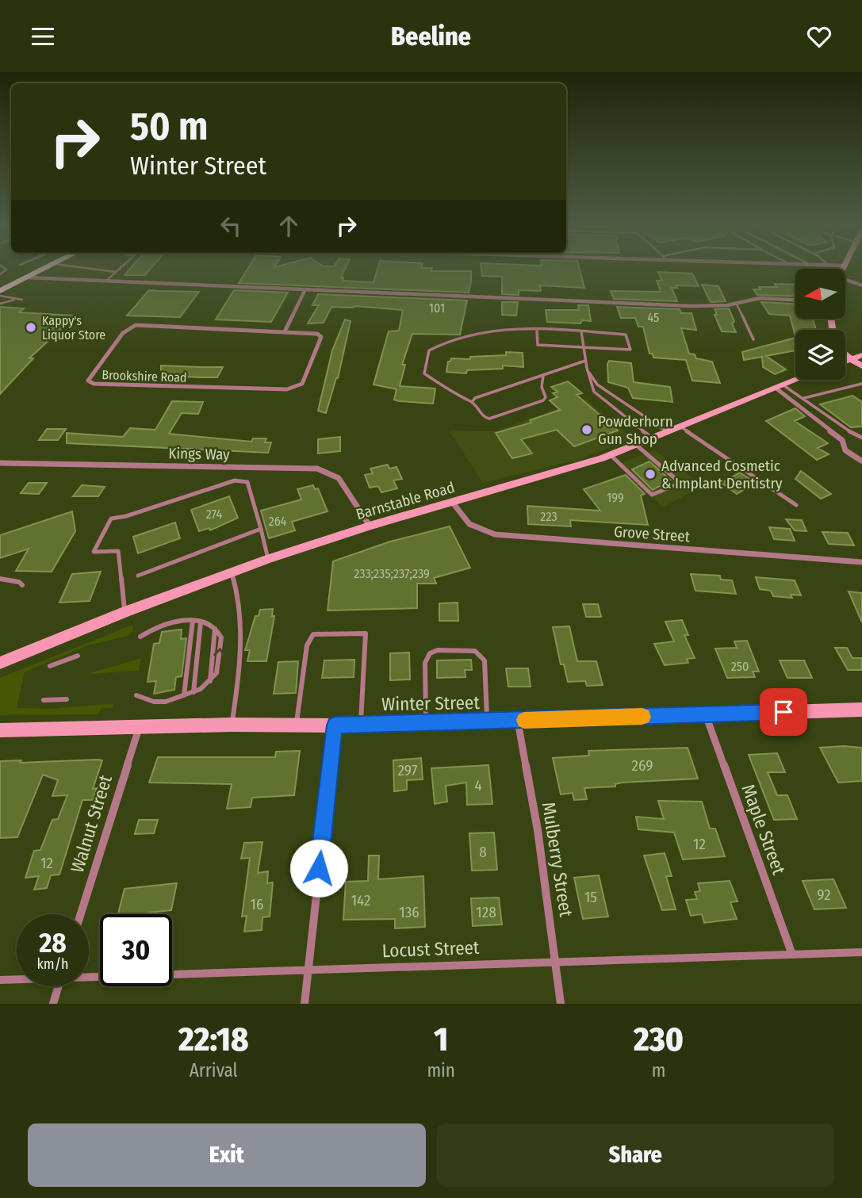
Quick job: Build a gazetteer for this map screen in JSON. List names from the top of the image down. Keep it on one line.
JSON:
{"streets":{"main road":["Barnstable Road","Winter Street"],"street":["Brookshire Road","Kings Way","Grove Street","Walnut Street","Maple Street","Mulberry Street","Locust Street"]},"crossings":[["Kings Way","Barnstable Road"],["Barnstable Road","Grove Street"],["Winter Street","Walnut Street"],["Winter Street","Maple Street"],["Winter Street","Mulberry Street"],["Maple Street","Locust Street"],["Mulberry Street","Locust Street"]],"places":["Kappy's Liquor Store","Powderhorn Gun Shop","Advanced Cosmetic & Implant Dentistry"],"house_numbers":["101","45","199","274","223","264","233;235;237;239","250","269","297","4","12","8","12","92","15","142","16","136","128"],"north":"left","page":{"header":"Beeline","turn":["50 m","Winter Street"],"speed":"28 km/h","limit":"30","eta":["22:18","Arrival","1","min","230","m"],"buttons":["Exit","Share"]}}
